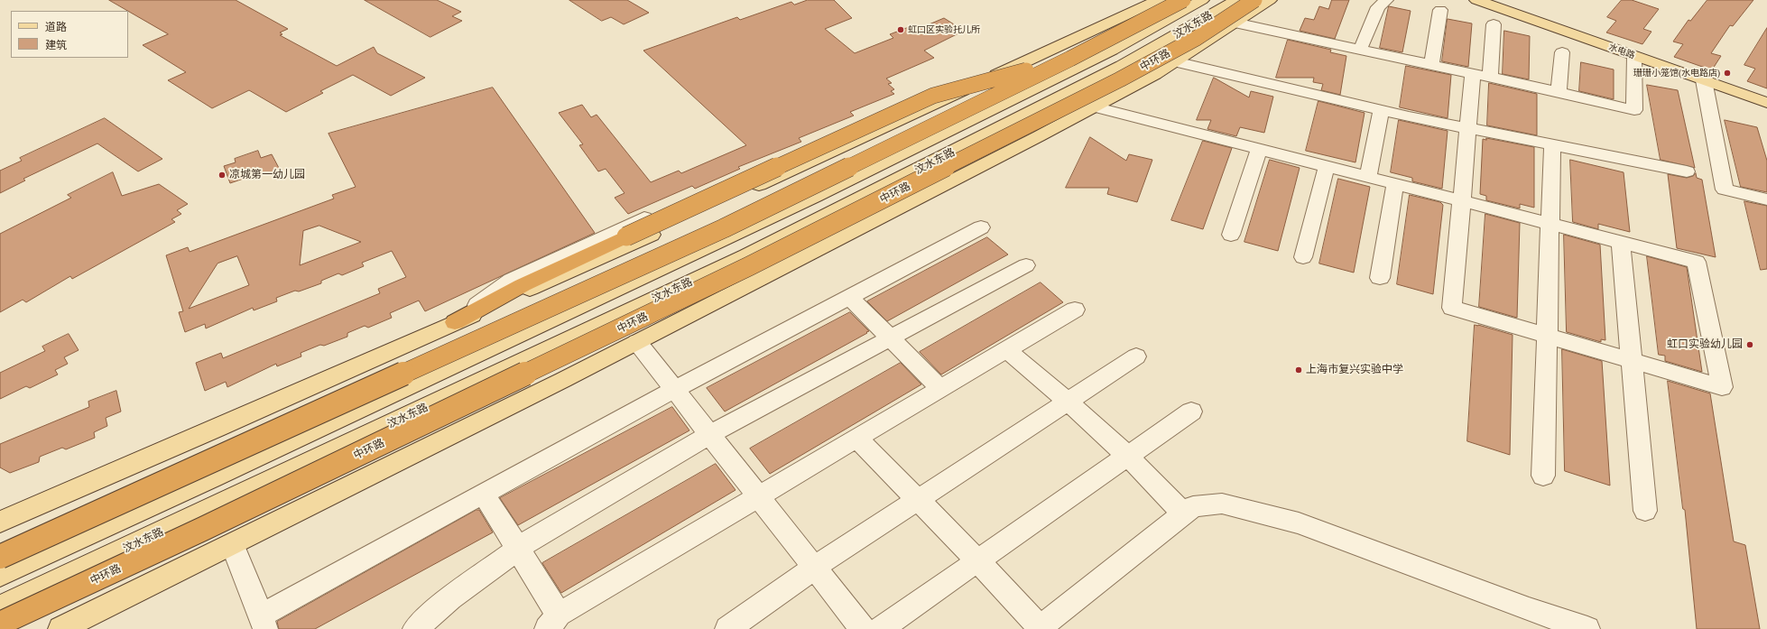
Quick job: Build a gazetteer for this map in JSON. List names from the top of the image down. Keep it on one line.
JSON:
{"streets":{"highway":["中环路"],"main road":["汶水东路","水电路"]},"places":["虹口区实验托儿所","珊珊小笼馆(水电路店)","凉城第一幼儿园","虹口实验幼儿园","上海市复兴实验中学"],"legend":["道路","建筑"]}
